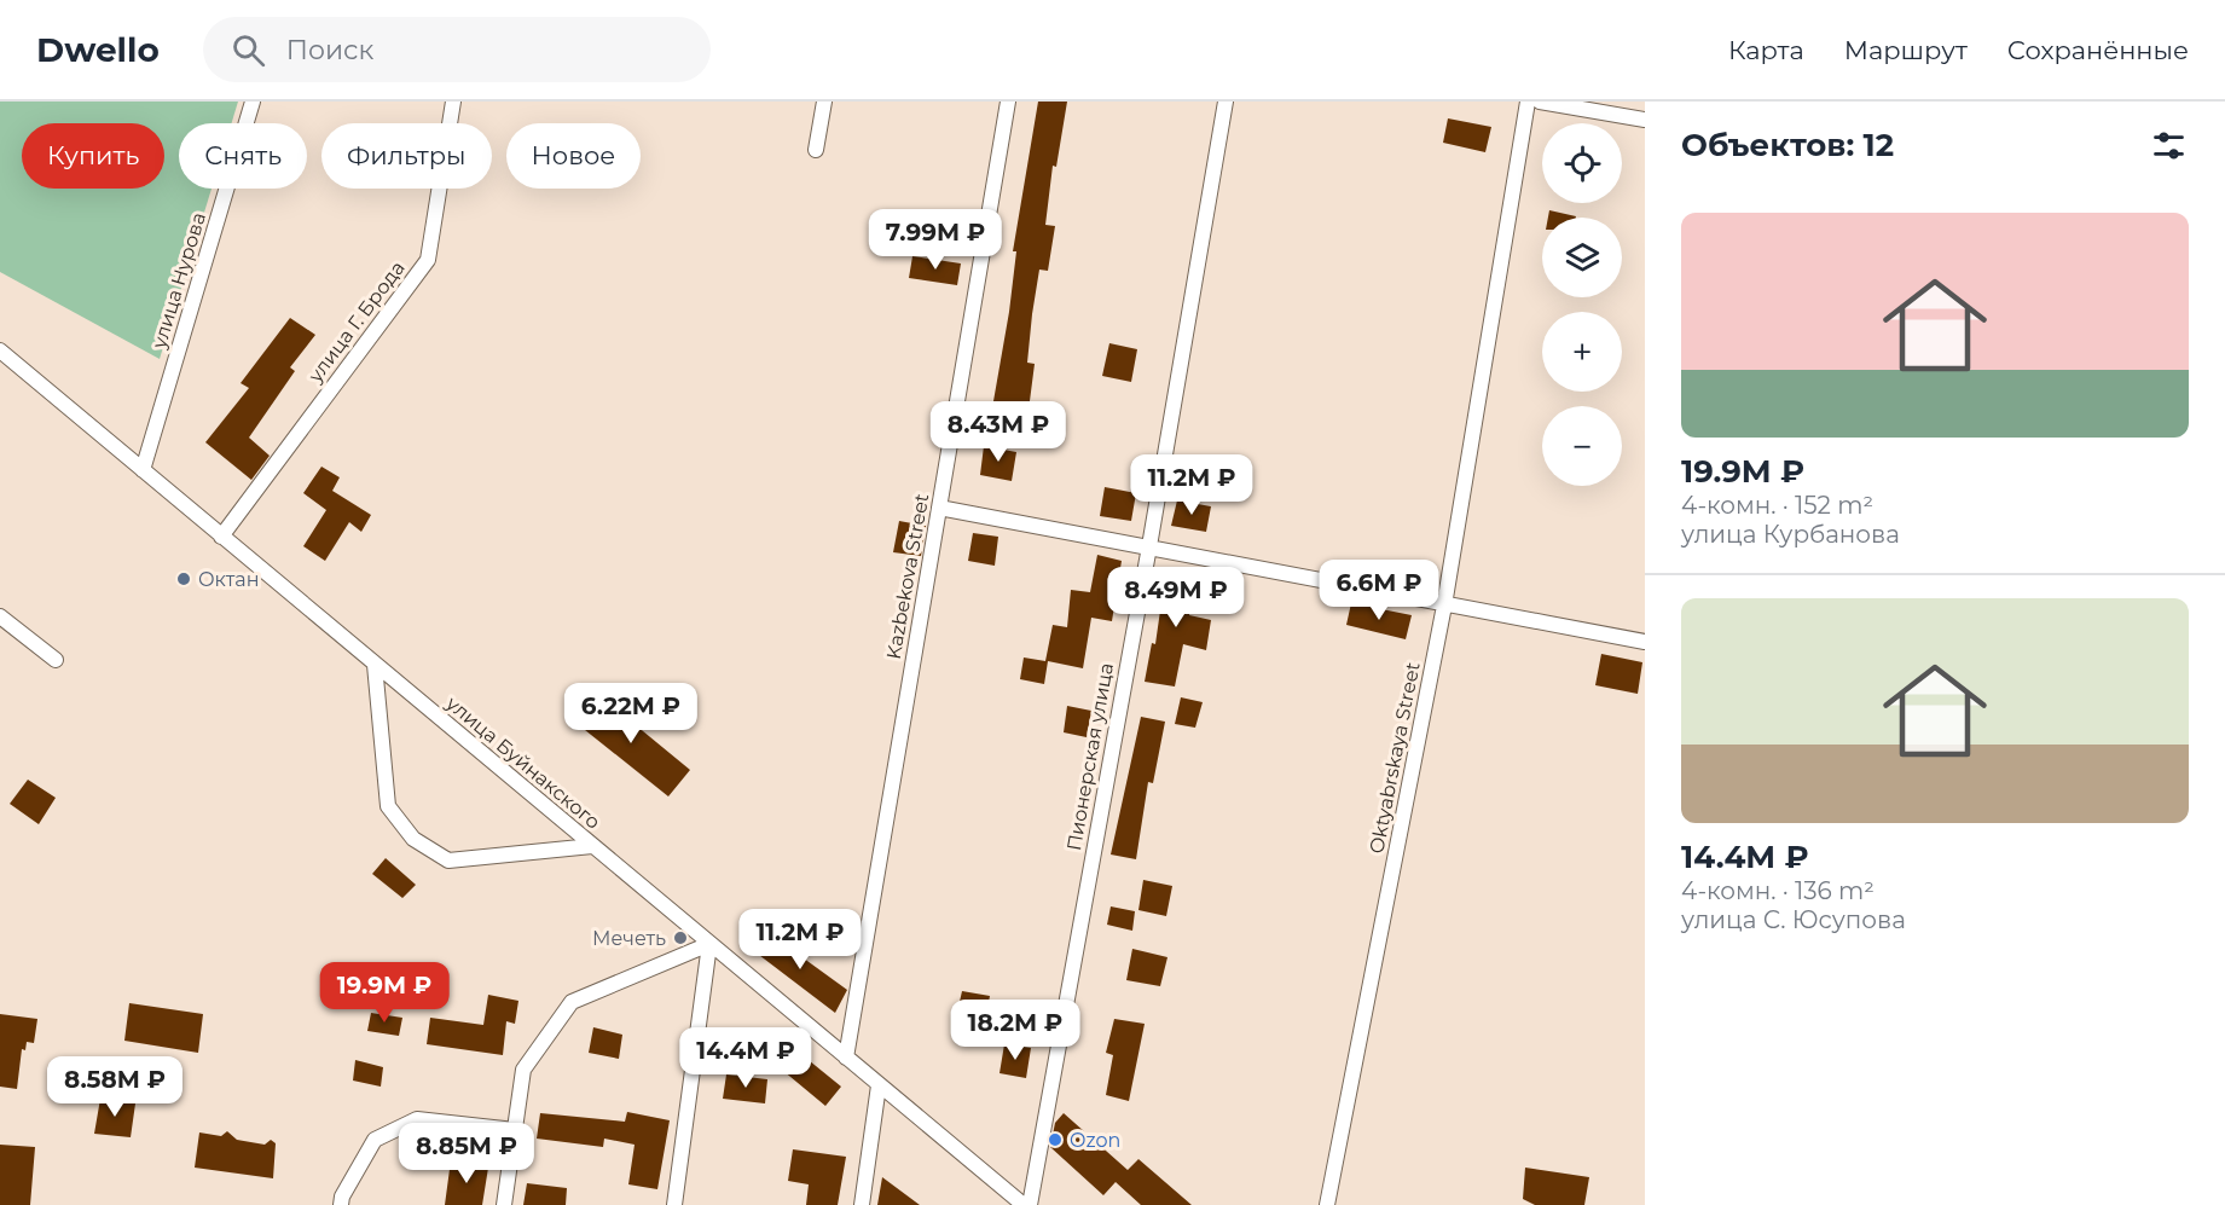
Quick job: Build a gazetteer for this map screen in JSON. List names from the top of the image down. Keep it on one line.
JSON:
{"streets":{"street":["улица Нурова","улица Г. Брода","Kazbekova Street","Пионерская улица","Oktyabrskaya Street","улица Буйнакского"]},"crossings":[["улица Нурова","улица Буйнакского"],["улица Г. Брода","улица Буйнакского"],["Kazbekova Street","улица Буйнакского"]],"places":["Октан","Мечеть","Ozon"],"page":{"header":"Dwello","search":"Поиск","nav":["Карта","Маршрут","Сохранённые"],"heading":"Объектов: 12","map_buttons":["+","−"],"chip":["Купить","Снять","Фильтры","Новое"],"list":[{"name":"19.9M ₽","note":"4-комн. · 152 m² · улица Курбанова"},{"name":"14.4M ₽","note":"4-комн. · 136 m² · улица С. Юсупова"}],"price":["7.99M ₽","8.43M ₽","11.2M ₽","6.6M ₽","8.49M ₽","6.22M ₽","11.2M ₽","19.9M ₽","18.2M ₽","14.4M ₽","8.58M ₽","8.85M ₽"]}}
